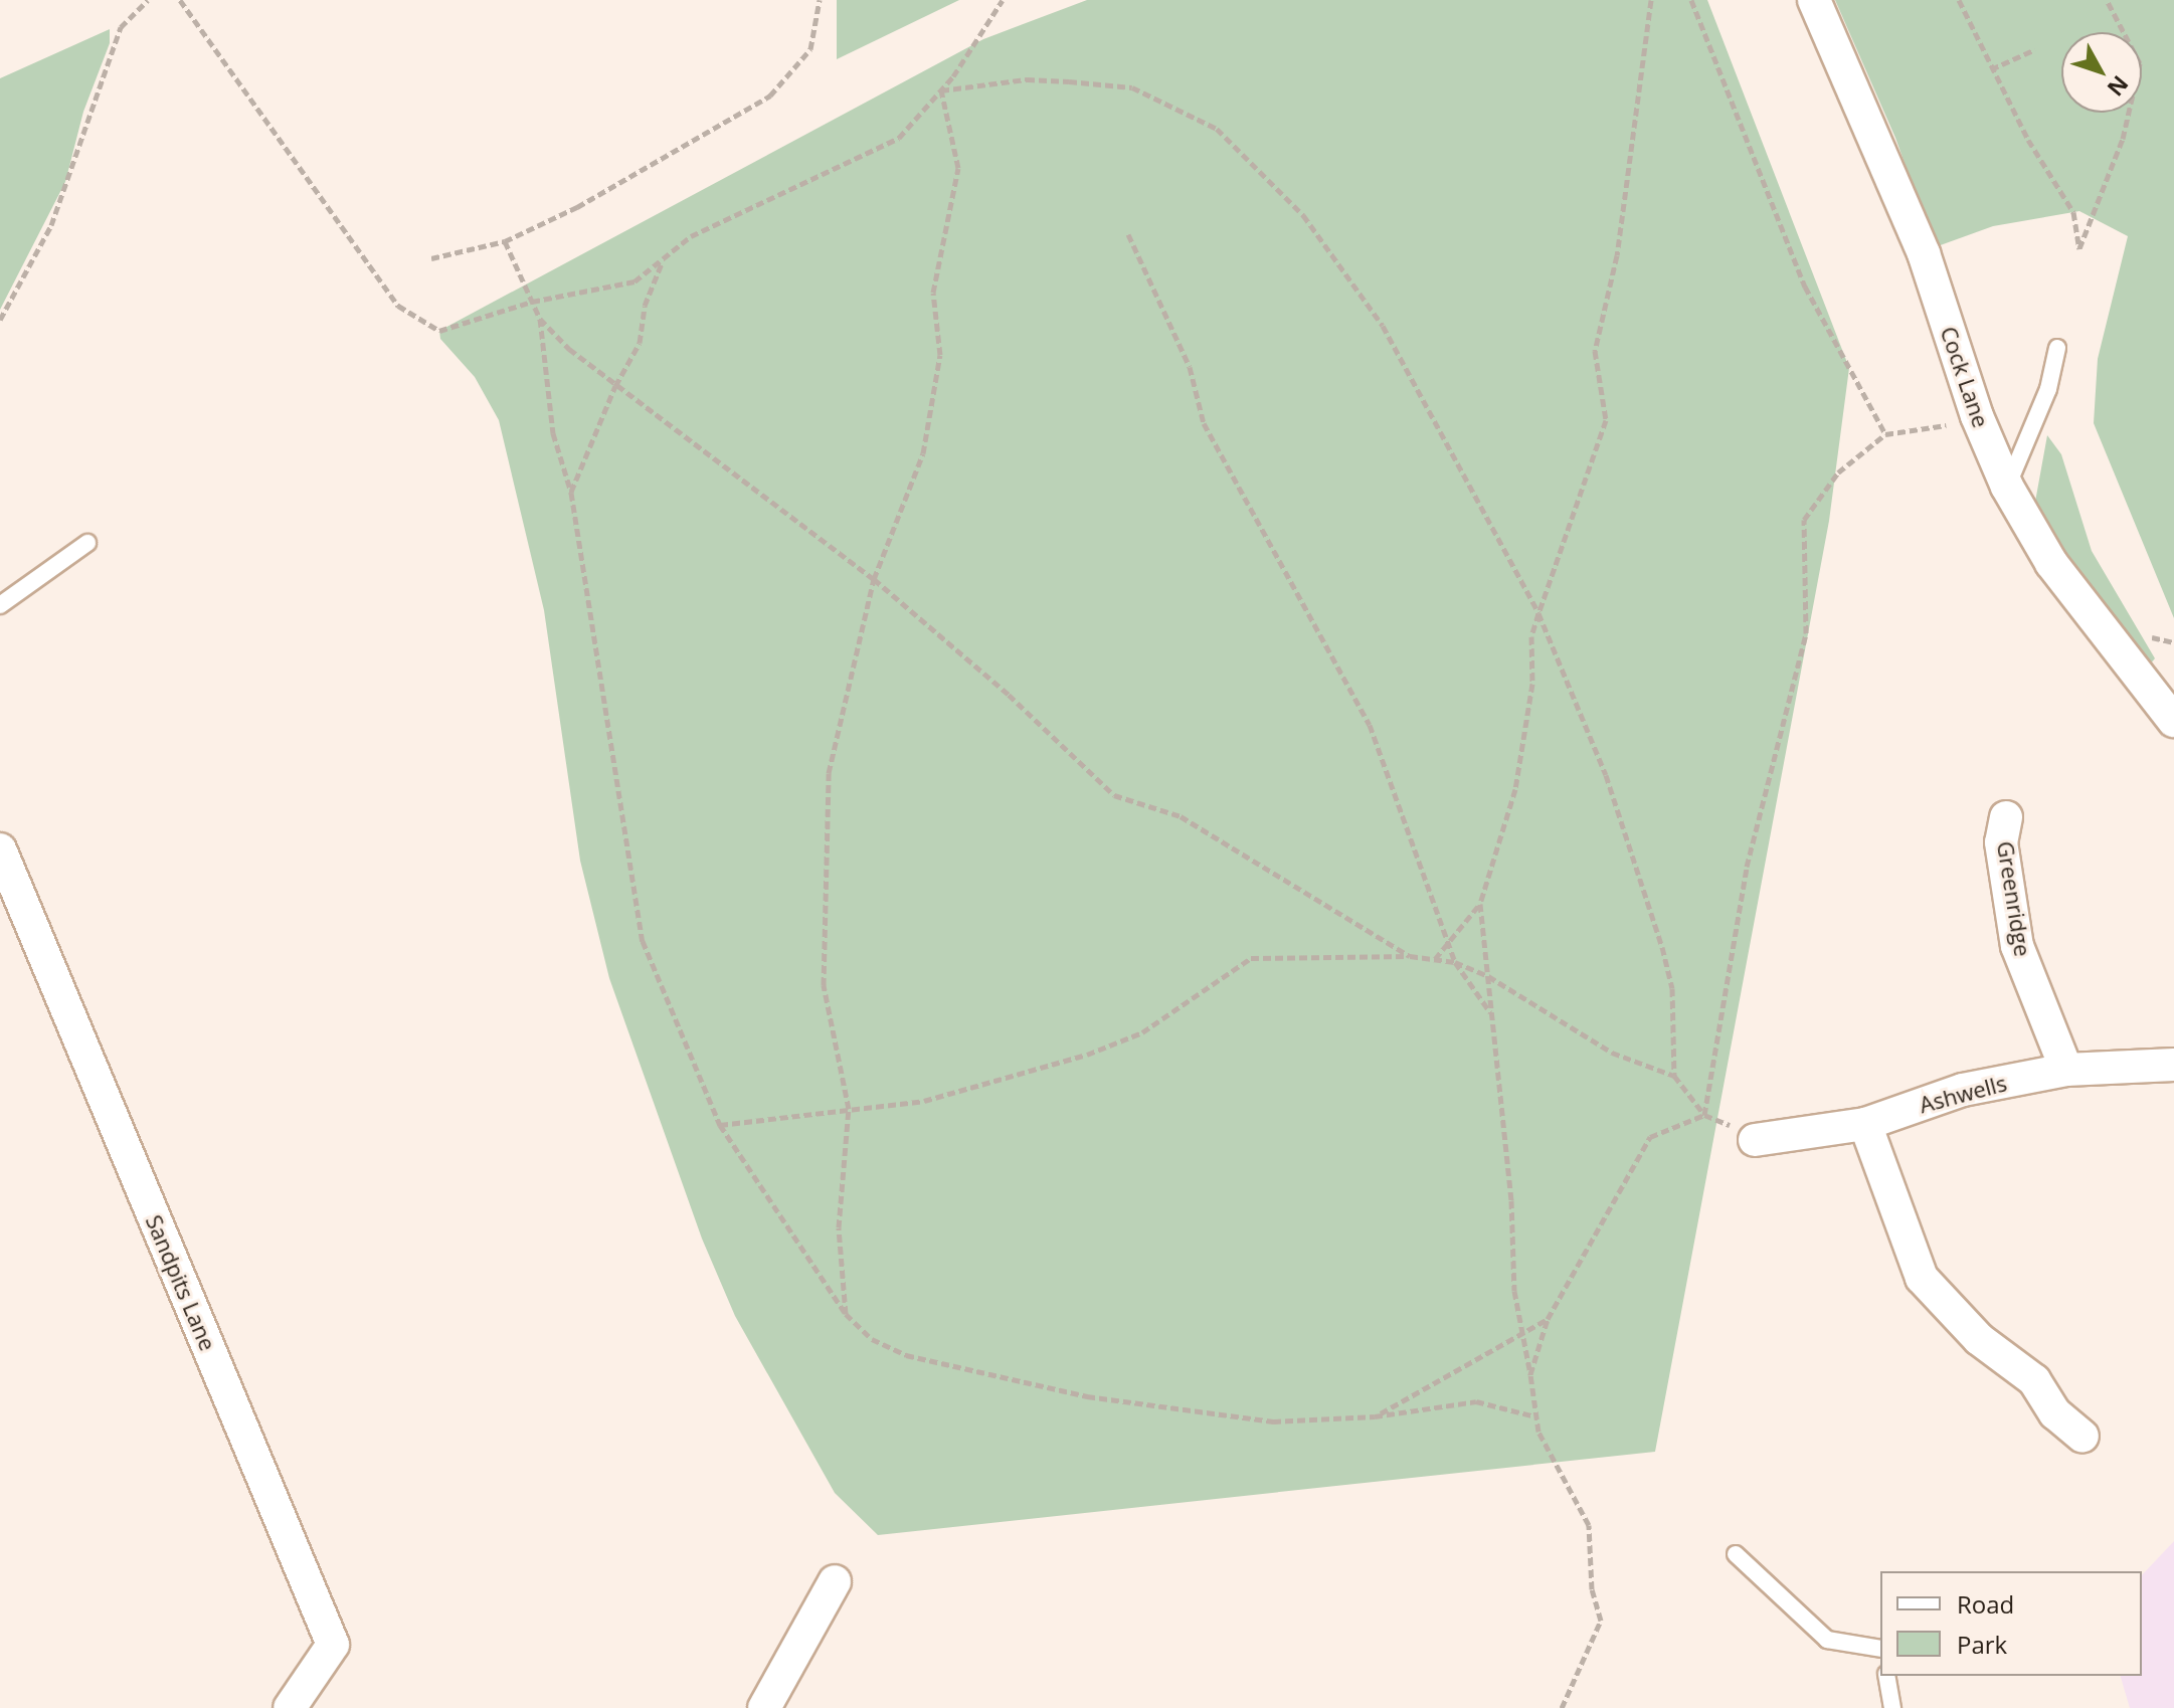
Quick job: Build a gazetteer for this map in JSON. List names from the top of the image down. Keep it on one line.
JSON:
{"streets":{"street":["Cock Lane","Greenridge","Ashwells","Sandpits Lane"]},"crossings":[["Greenridge","Ashwells"]],"legend":["Road","Park"],"north":"bottom right"}
